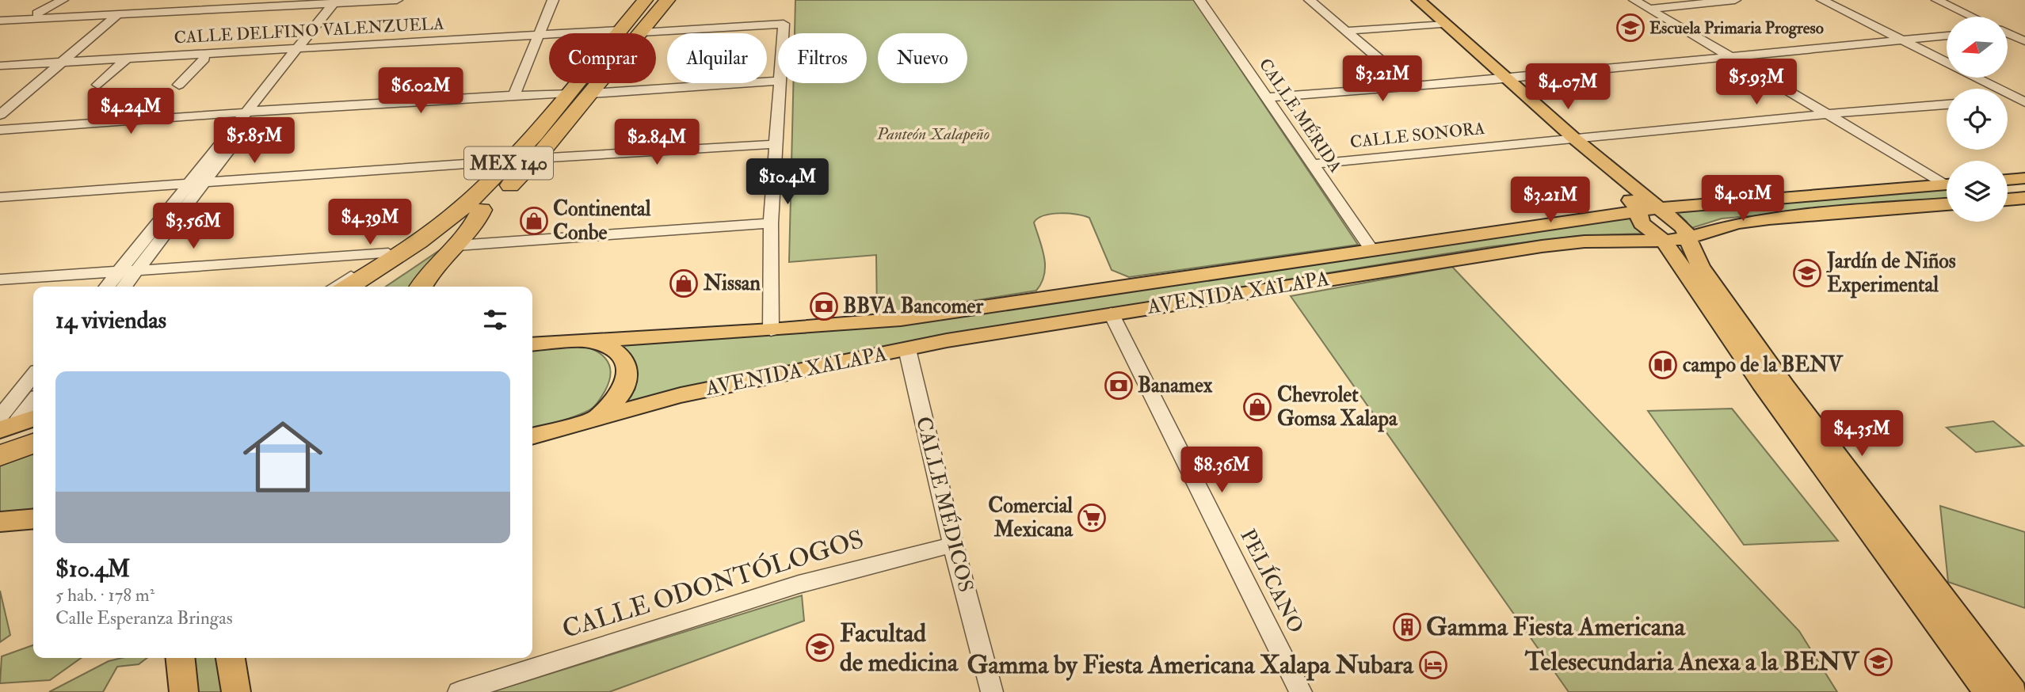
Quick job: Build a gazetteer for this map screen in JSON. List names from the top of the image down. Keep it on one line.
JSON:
{"streets":{"highway":["MEX 140"],"main road":["AVENIDA XALAPA"],"street":["CALLE DELFINO VALENZUELA","CALLE MÉRIDA","CALLE SONORA","CALLE MÉDICOS","PELÍCANO","CALLE ODONTÓLOGOS"]},"crossings":[["CALLE DELFINO VALENZUELA","MEX 140"],["CALLE MÉRIDA","CALLE SONORA"],["CALLE MÉRIDA","AVENIDA XALAPA"],["AVENIDA XALAPA","CALLE MÉDICOS"],["AVENIDA XALAPA","PELÍCANO"],["CALLE MÉDICOS","CALLE ODONTÓLOGOS"]],"parks":["Panteón Xalapeño"],"places":{"school or university":["Escuela Primaria Progreso","Jardín de Niños Experimental","Facultad de medicina","Telesecundaria Anexa a la BENV"],"shop":["Continental Conbe","Nissan","Chevrolet Gomsa Xalapa"],"bank":["BBVA Bancomer","Banamex"],"library":["campo de la BENV"],"supermarket":["Comercial Mexicana"],"building":["Gamma Fiesta Americana"],"hotel":["Gamma by Fiesta Americana Xalapa Nubara"]},"north":"left","page":{"chip":["Comprar","Alquilar","Filtros","Nuevo"],"price":["$3.21M","$5.93M","$4.07M","$6.02M","$4.24M","$5.85M","$2.84M","$10.4M","$4.01M","$3.21M","$4.39M","$3.56M","$4.35M","$8.36M"],"heading":"14 viviendas","list":[{"name":"$10.4M","note":"5 hab. · 178 m² · Calle Esperanza Bringas"}]}}
